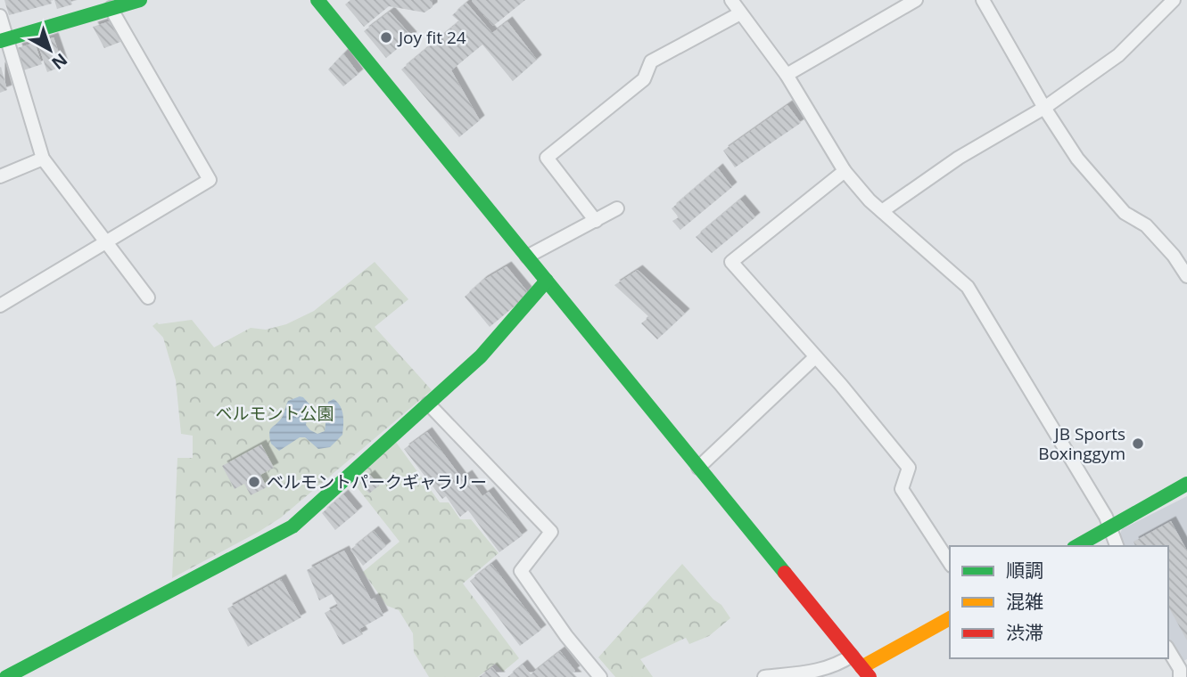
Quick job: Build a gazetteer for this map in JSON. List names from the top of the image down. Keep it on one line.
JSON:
{"parks":["ベルモント公園"],"places":["Joy fit 24","JB Sports Boxinggym","ベルモントパークギャラリー"],"legend":["順調","混雑","渋滞"],"north":"bottom right"}
